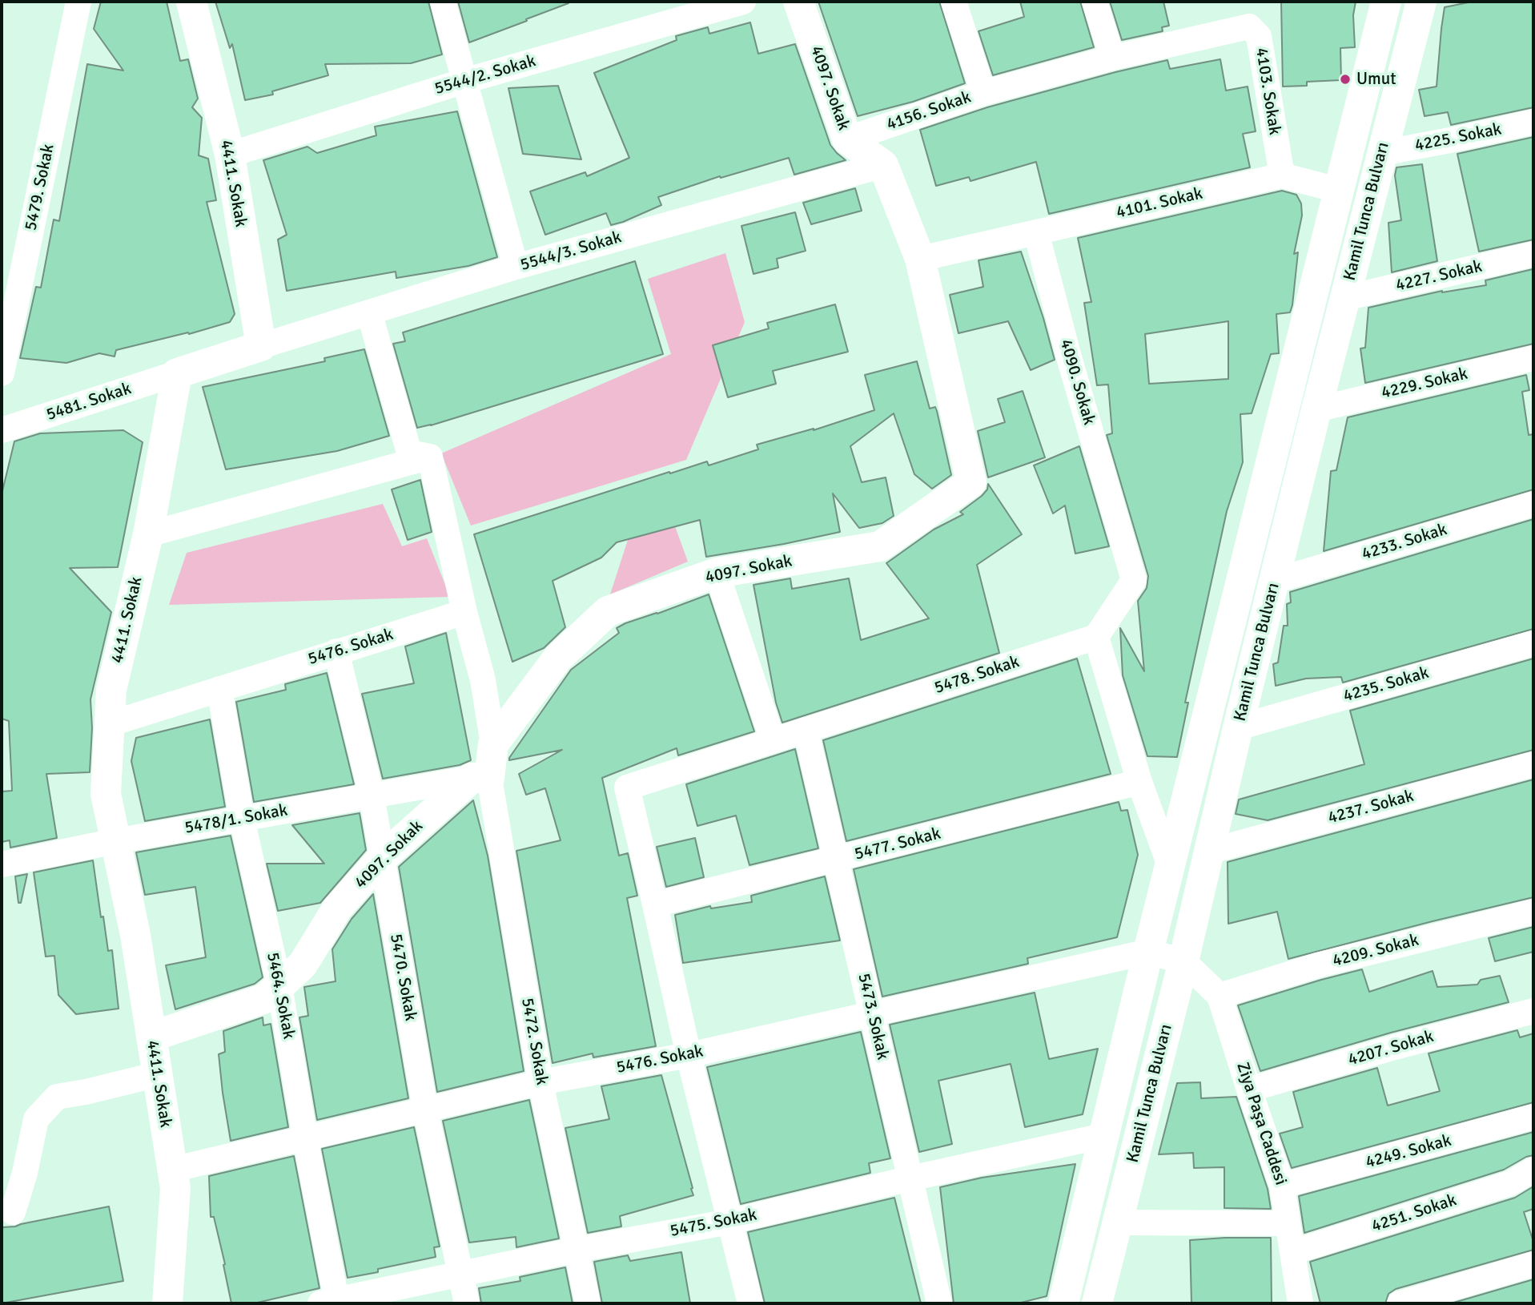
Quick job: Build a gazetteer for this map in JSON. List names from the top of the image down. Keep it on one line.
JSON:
{"streets":{"street":["5544/2. Sokak","4097. Sokak","4103. Sokak","4156. Sokak","4225. Sokak","4411. Sokak","5479. Sokak","4101. Sokak","Kamil Tunca Bulvarı","5544/3. Sokak","4227. Sokak","4090. Sokak","4229. Sokak","5481. Sokak","4233. Sokak","5476. Sokak","5478. Sokak","4235. Sokak","4237. Sokak","5478/1. Sokak","5477. Sokak","4209. Sokak","5470. Sokak","5464. Sokak","5473. Sokak","5472. Sokak","4207. Sokak","Ziya Paşa Caddesi","4249. Sokak","4251. Sokak","5475. Sokak"]},"crossings":[["5544/2. Sokak","4411. Sokak"],["4097. Sokak","4156. Sokak"],["4097. Sokak","4411. Sokak"],["4097. Sokak","5544/3. Sokak"],["4097. Sokak","5478/1. Sokak"],["4097. Sokak","5470. Sokak"],["4097. Sokak","5464. Sokak"],["4097. Sokak","5472. Sokak"],["4103. Sokak","4101. Sokak"],["4225. Sokak","Kamil Tunca Bulvarı"],["4411. Sokak","5544/3. Sokak"],["4411. Sokak","5481. Sokak"],["4411. Sokak","5476. Sokak"],["4411. Sokak","5478/1. Sokak"],["4101. Sokak","4090. Sokak"],["Kamil Tunca Bulvarı","4227. Sokak"],["Kamil Tunca Bulvarı","4229. Sokak"],["Kamil Tunca Bulvarı","4233. Sokak"],["Kamil Tunca Bulvarı","5476. Sokak"],["Kamil Tunca Bulvarı","4235. Sokak"],["Kamil Tunca Bulvarı","4237. Sokak"],["Kamil Tunca Bulvarı","Ziya Paşa Caddesi"],["Kamil Tunca Bulvarı","5475. Sokak"],["4090. Sokak","5478. Sokak"],["5476. Sokak","5470. Sokak"],["5476. Sokak","5464. Sokak"],["5476. Sokak","5473. Sokak"],["5476. Sokak","5472. Sokak"],["5478. Sokak","5477. Sokak"],["5478. Sokak","5473. Sokak"],["5478/1. Sokak","5470. Sokak"],["5478/1. Sokak","5464. Sokak"],["5478/1. Sokak","5472. Sokak"],["5477. Sokak","5473. Sokak"],["4209. Sokak","Ziya Paşa Caddesi"],["5470. Sokak","5475. Sokak"],["5464. Sokak","5475. Sokak"],["5473. Sokak","5475. Sokak"],["5472. Sokak","5475. Sokak"],["4207. Sokak","Ziya Paşa Caddesi"],["Ziya Paşa Caddesi","4249. Sokak"],["Ziya Paşa Caddesi","4251. Sokak"]],"places":["Umut"]}
